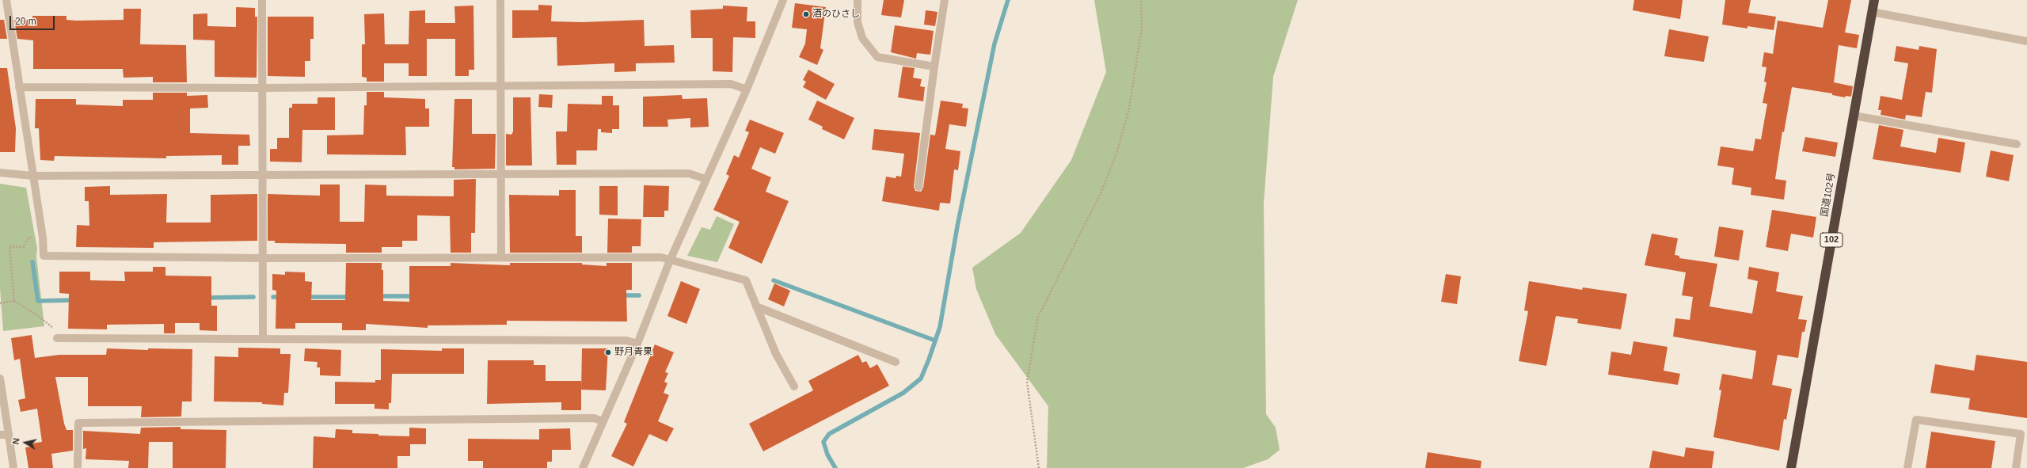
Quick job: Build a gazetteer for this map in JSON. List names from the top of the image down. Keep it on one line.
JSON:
{"streets":{"highway":["国道102号","102"]},"places":["酒のひさし","野月青果"],"scale_bar":"20 m","north":"left"}
